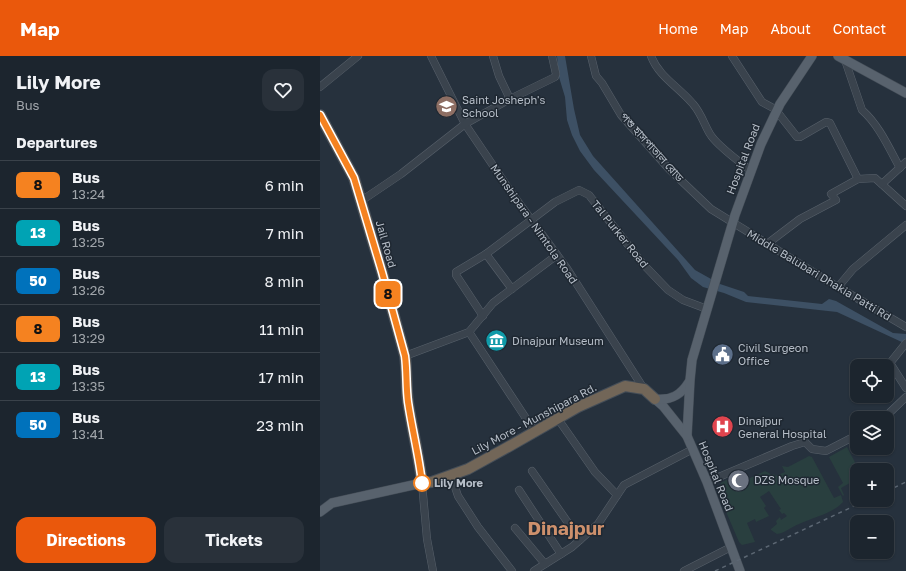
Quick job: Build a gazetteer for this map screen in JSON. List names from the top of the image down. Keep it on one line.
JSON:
{"streets":{"highway":["Jail Road","Lily More - Munshipara Rd."],"main road":["Hospital Road"],"street":["পশু হাসপাতাল রোড","Munshipara - Nimtola Road","Tal Purker Road","Middle Balubari Dhakia Patti Rd"]},"crossings":[["পশু হাসপাতাল রোড","Hospital Road"],["পশু হাসপাতাল রোড","Middle Balubari Dhakia Patti Rd"],["Hospital Road","Tal Purker Road"],["Hospital Road","Middle Balubari Dhakia Patti Rd"],["Munshipara - Nimtola Road","Tal Purker Road"],["Munshipara - Nimtola Road","Lily More - Munshipara Rd."],["Jail Road","Lily More - Munshipara Rd."]],"districts":["Dinajpur"],"places":{"school or university":["Saint Josheph's School"],"museum":["Dinajpur Museum"],"public building":["Civil Surgeon Office"],"hospital":["Dinajpur General Hospital"],"mosque":["DZS Mosque"],"other":["Lily More"]},"lines":["bus line 8"],"page":{"header":"Map","nav":["Home","Map","About","Contact"],"heading":[["Lily More","Bus"],"Departures"],"on_map":"8","list":[{"mark":"8","name":"Bus","note":"13:24","value":"6 min"},{"mark":"13","name":"Bus","note":"13:25","value":"7 min"},{"mark":"50","name":"Bus","note":"13:26","value":"8 min"},{"mark":"8","name":"Bus","note":"13:29","value":"11 min"},{"mark":"13","name":"Bus","note":"13:35","value":"17 min"},{"mark":"50","name":"Bus","note":"13:41","value":"23 min"}],"map_buttons":["+","−"],"buttons":["Directions","Tickets"]}}
